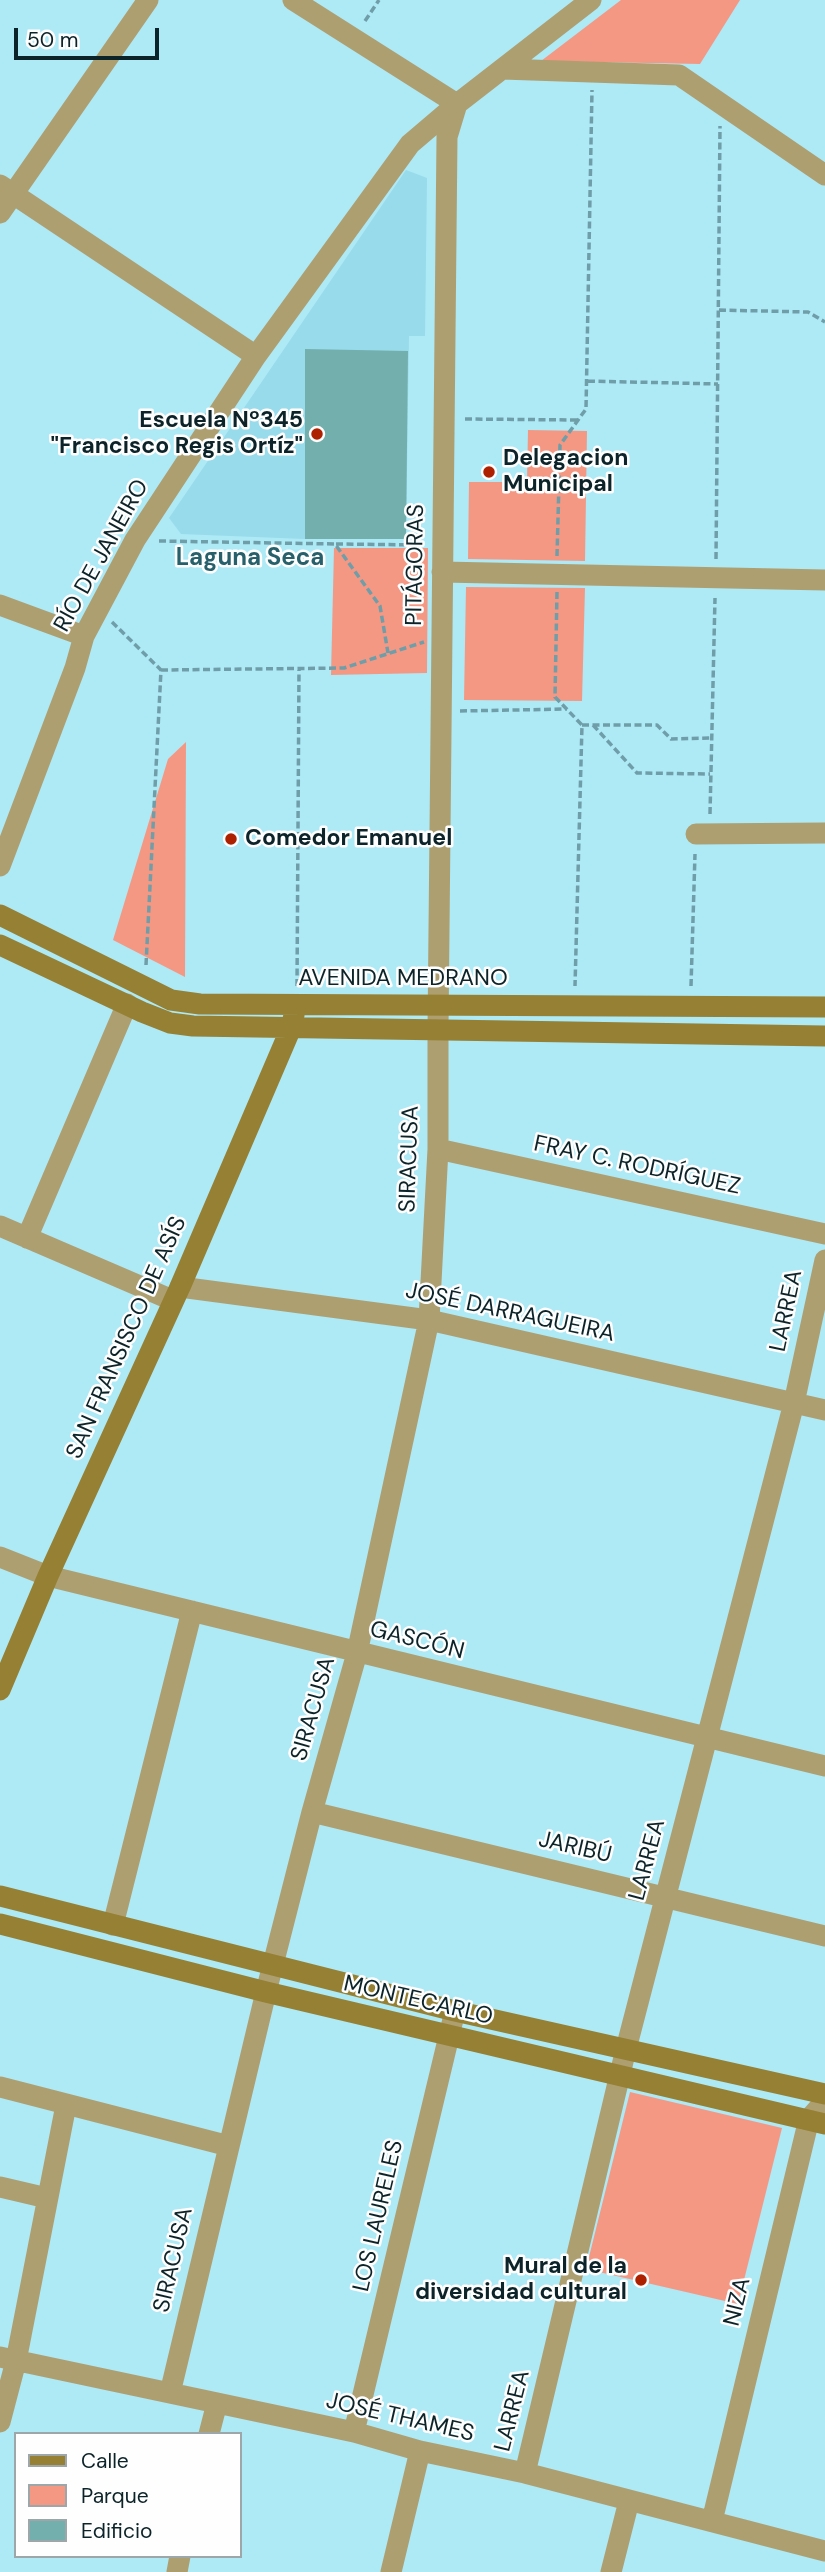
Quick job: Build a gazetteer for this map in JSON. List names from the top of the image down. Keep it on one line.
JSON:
{"streets":{"main road":["AVENIDA MEDRANO","SAN FRANSISCO DE ASÍS","MONTECARLO"],"street":["RÍO DE JANEIRO","PITÁGORAS","SIRACUSA","FRAY C. RODRÍGUEZ","LARREA","JOSÉ DARRAGUEIRA","GASCÓN","JARIBÚ","LOS LAURELES","NIZA","JOSÉ THAMES"]},"crossings":[["RÍO DE JANEIRO","PITÁGORAS"],["PITÁGORAS","AVENIDA MEDRANO"],["PITÁGORAS","SIRACUSA"],["AVENIDA MEDRANO","SAN FRANSISCO DE ASÍS"],["SIRACUSA","FRAY C. RODRÍGUEZ"],["SIRACUSA","JOSÉ DARRAGUEIRA"],["SIRACUSA","GASCÓN"],["SIRACUSA","JARIBÚ"],["SIRACUSA","MONTECARLO"],["SIRACUSA","JOSÉ THAMES"],["LARREA","JOSÉ DARRAGUEIRA"],["LARREA","GASCÓN"],["LARREA","JARIBÚ"],["LARREA","MONTECARLO"],["LARREA","JOSÉ THAMES"],["JOSÉ DARRAGUEIRA","SAN FRANSISCO DE ASÍS"],["SAN FRANSISCO DE ASÍS","GASCÓN"],["MONTECARLO","LOS LAURELES"],["MONTECARLO","NIZA"],["LOS LAURELES","JOSÉ THAMES"],["NIZA","JOSÉ THAMES"]],"districts":["Laguna Seca"],"places":["Escuela Nº345 \"Francisco Regis Ortíz\"","Delegacion Municipal","Comedor Emanuel","Mural de la diversidad cultural"],"legend":["Calle","Parque","Edificio"],"scale_bar":"50 m"}
